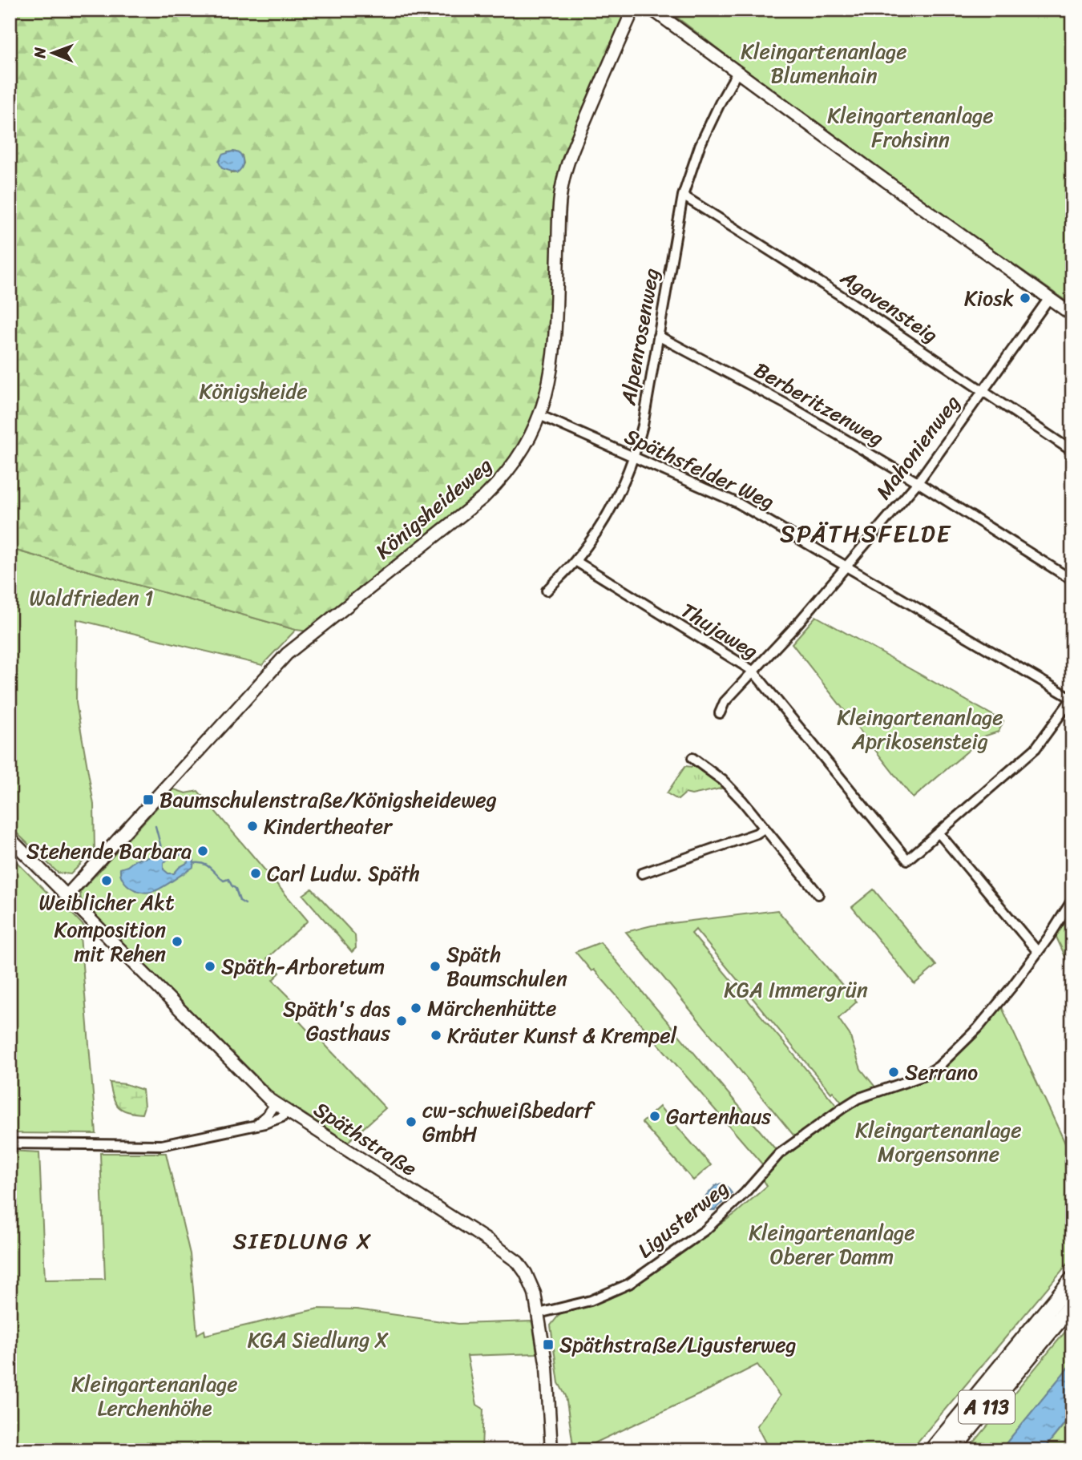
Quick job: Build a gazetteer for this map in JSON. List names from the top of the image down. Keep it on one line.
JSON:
{"streets":{"highway":["A 113"],"street":["Agavensteig","Alpenrosenweg","Berberitzenweg","Mahonienweg","Späthsfelder Weg","Königsheideweg","Thujaweg","Späthstraße","Ligusterweg"]},"crossings":[["Agavensteig","Alpenrosenweg"],["Agavensteig","Mahonienweg"],["Alpenrosenweg","Berberitzenweg"],["Alpenrosenweg","Späthsfelder Weg"],["Alpenrosenweg","Thujaweg"],["Berberitzenweg","Mahonienweg"],["Mahonienweg","Späthsfelder Weg"],["Mahonienweg","Thujaweg"],["Späthsfelder Weg","Königsheideweg"],["Königsheideweg","Späthstraße"],["Späthstraße","Ligusterweg"]],"districts":["SPÄTHSFELDE","SIEDLUNG X"],"parks":["Kleingartenanlage Blumenhain","Kleingartenanlage Frohsinn","Königsheide","Waldfrieden 1","Kleingartenanlage Aprikosensteig","KGA Immergrün","Kleingartenanlage Morgensonne","Kleingartenanlage Oberer Damm","KGA Siedlung X","Kleingartenanlage Lerchenhöhe"],"places":{"other":["Kiosk","Kindertheater","Stehende Barbara","Carl Ludw. Späth","Weiblicher Akt","Komposition mit Rehen","Späth-Arboretum","Späth Baumschulen","Märchenhütte","Späth's das Gasthaus","Kräuter Kunst & Krempel","Serrano","Gartenhaus","cw-schweißbedarf GmbH"],"transit":["Baumschulenstraße/Königsheideweg","Späthstraße/Ligusterweg"]},"north":"left"}
